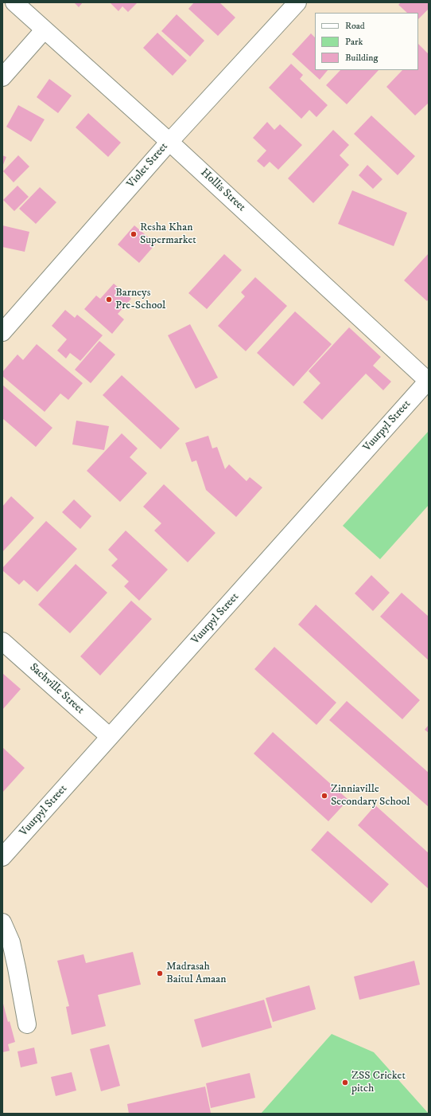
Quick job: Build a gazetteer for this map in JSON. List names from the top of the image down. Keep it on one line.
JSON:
{"streets":{"street":["Violet Street","Hollis Street","Vuurpyl Street","Sachville Street"]},"crossings":[["Violet Street","Hollis Street"],["Hollis Street","Vuurpyl Street"],["Vuurpyl Street","Sachville Street"]],"places":["Resha Khan Supermarket","Barneys Pre-School","Zinniaville Secondary School","Madrasah Baitul Amaan","ZSS Cricket pitch"],"legend":["Road","Park","Building"]}
